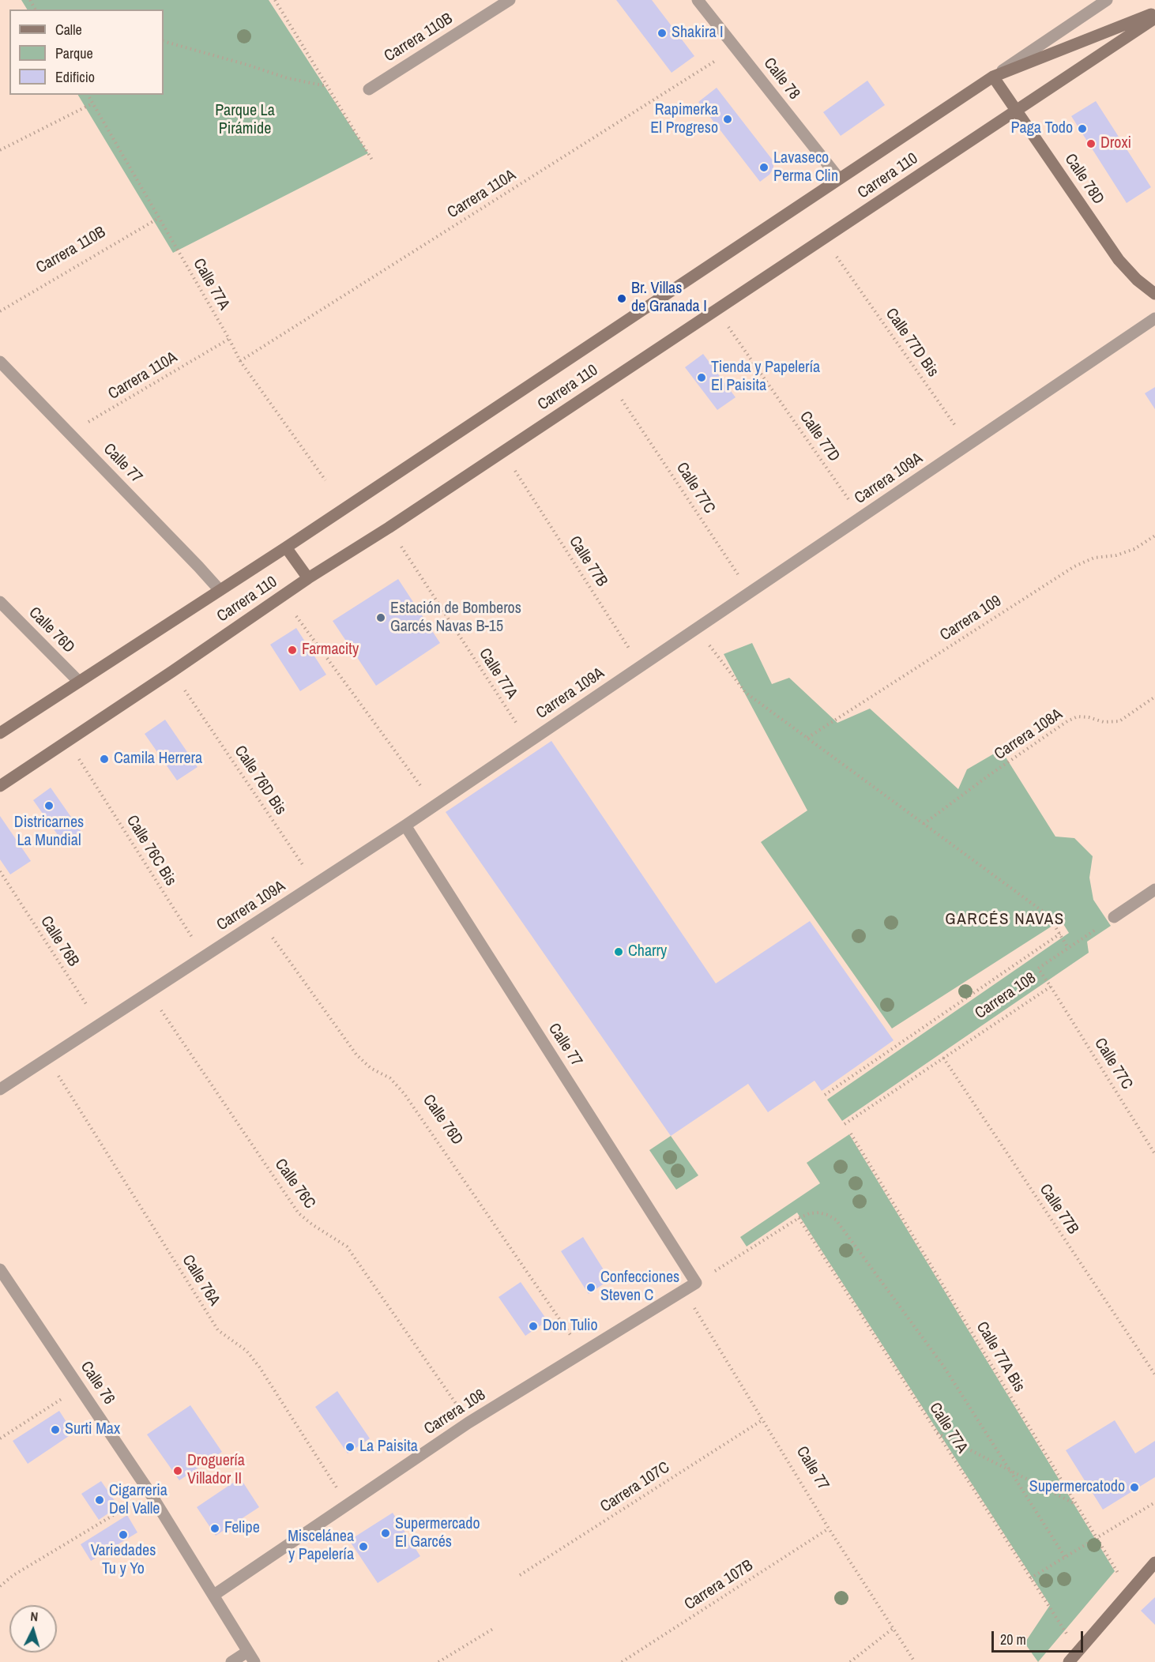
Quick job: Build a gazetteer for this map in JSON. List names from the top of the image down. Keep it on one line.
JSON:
{"streets":{"main road":["Carrera 110","Calle 78D"],"street":["Carrera 110B","Calle 78","Calle 77","Carrera 109A","Calle 76D","Carrera 108","Calle 76"],"path":["Carrera 110A","Calle 77A","Calle 77D Bis","Calle 77D","Calle 77C","Calle 77B","Carrera 109","Carrera 108A","Calle 76D Bis","Calle 76C Bis","Calle 76B","Calle 76C","Calle 76A","Calle 77A Bis","Carrera 107C","Carrera 107B"]},"crossings":[["Carrera 110B","Calle 77A"],["Calle 78","Carrera 110"],["Calle 78","Carrera 110A"],["Carrera 110","Calle 78D"],["Carrera 110","Calle 77"],["Carrera 110","Calle 76D"],["Carrera 110A","Calle 77A"],["Carrera 110A","Calle 77"],["Calle 77A","Carrera 109A"],["Calle 77D Bis","Carrera 109A"],["Calle 77D","Carrera 109A"],["Calle 77","Carrera 109A"],["Calle 77","Carrera 108"],["Calle 77","Carrera 107C"],["Calle 77","Carrera 107B"],["Carrera 109A","Calle 77C"],["Carrera 109A","Calle 77B"],["Carrera 109A","Calle 76D"],["Carrera 109A","Calle 76D Bis"],["Carrera 109A","Calle 76C Bis"],["Carrera 109A","Calle 76B"],["Carrera 109A","Calle 76C"],["Carrera 109A","Calle 76A"],["Calle 77C","Carrera 108"],["Calle 77B","Carrera 108"],["Calle 76D","Carrera 108"],["Carrera 108","Calle 76C"],["Carrera 108","Calle 76A"],["Carrera 108","Calle 76"]],"districts":["GARCÉS NAVAS"],"parks":["Parque La Pirámide"],"places":["Shakira I","Rapimerka El Progreso","Paga Todo","Droxi","Lavaseco Perma Clin","Br. Villas de Granada I","Tienda y Papelería El Paisita","Estación de Bomberos Garcés Navas B-15","Farmacity","Camila Herrera","Districarnes La Mundial","Charry","Confecciones Steven C","Don Tulio","Surti Max","La Paisita","Droguería Villador II","Supermercatodo","Cigarreria Del Valle","Felipe","Supermercado El Garcés","Variedades Tu y Yo","Miscelánea y Papelería"],"legend":["Calle","Parque","Edificio"],"scale_bar":"20 m","north":"top"}
